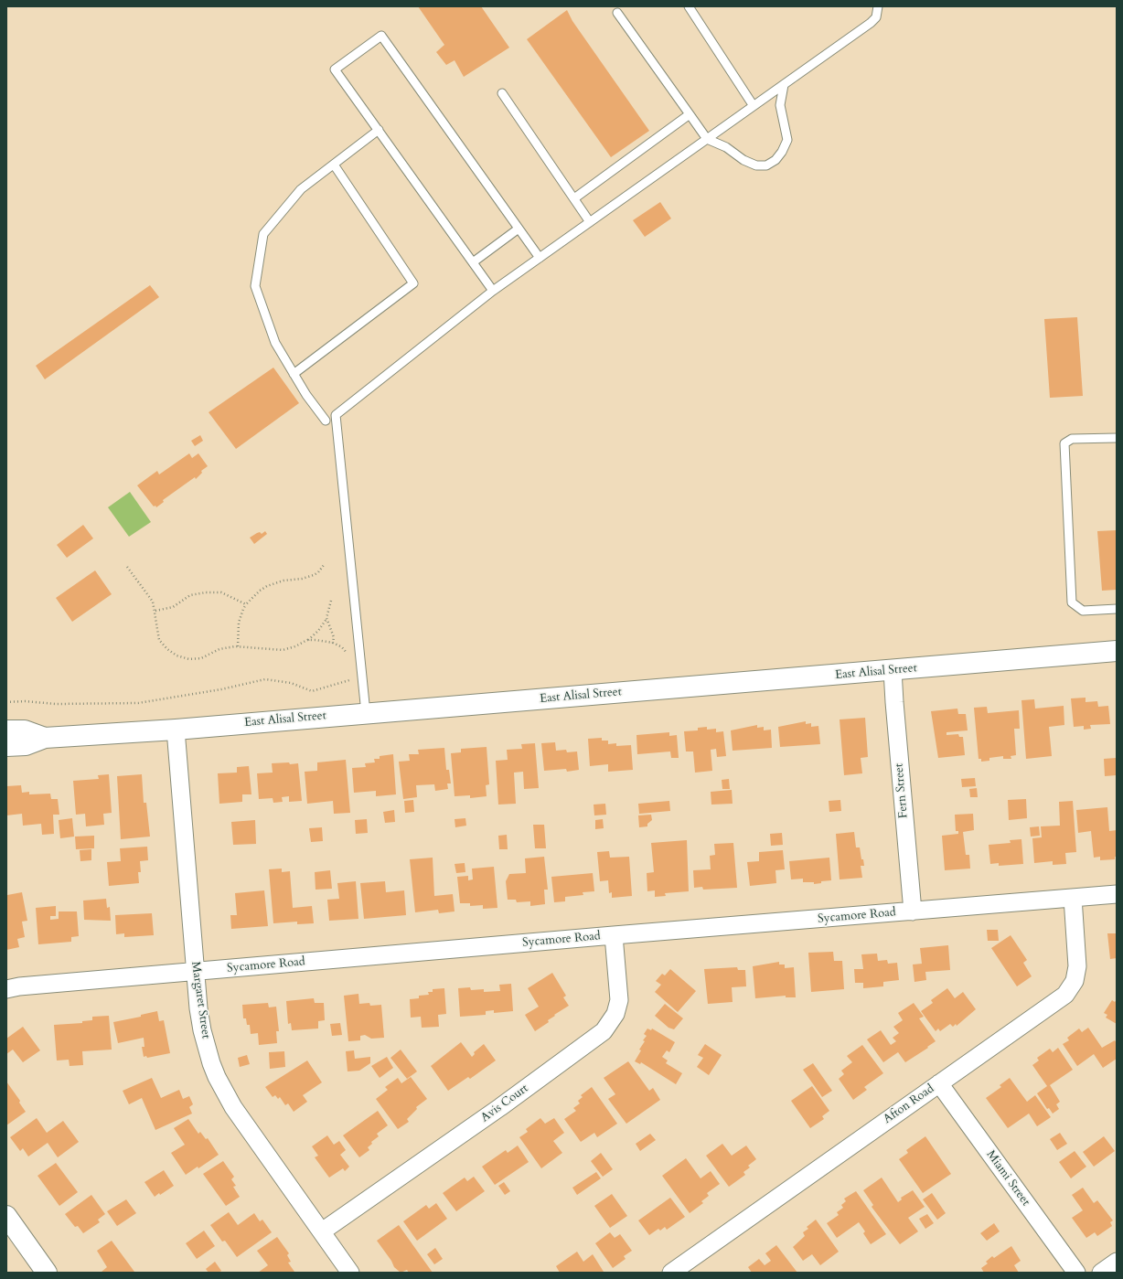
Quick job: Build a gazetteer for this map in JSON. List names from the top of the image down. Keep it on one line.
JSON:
{"streets":{"street":["East Alisal Street","Fern Street","Sycamore Road","Margaret Street","Avis Court","Afton Road","Miami Street"]},"crossings":[["East Alisal Street","Fern Street"],["East Alisal Street","Margaret Street"],["Fern Street","Sycamore Road"],["Sycamore Road","Margaret Street"],["Sycamore Road","Avis Court"],["Sycamore Road","Afton Road"],["Margaret Street","Avis Court"],["Afton Road","Miami Street"]]}
